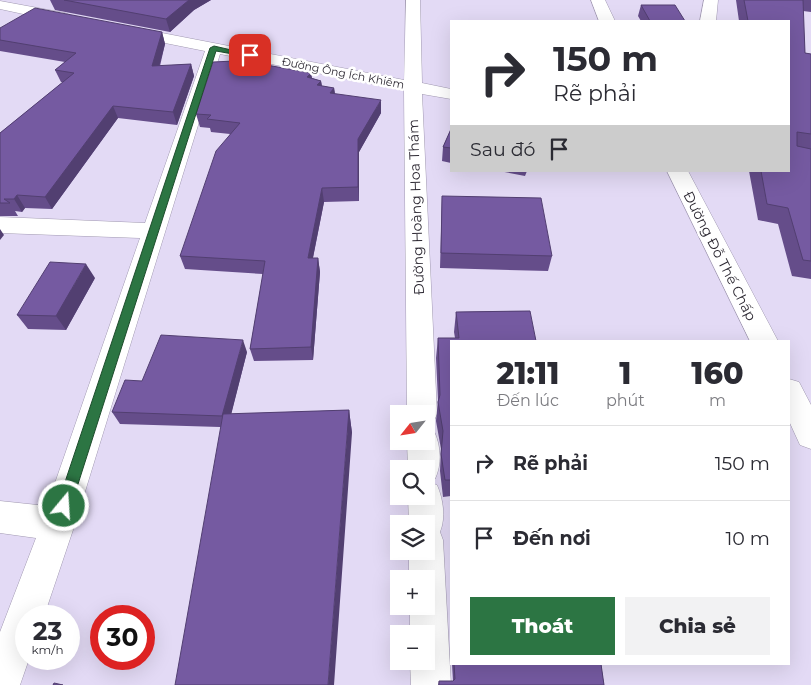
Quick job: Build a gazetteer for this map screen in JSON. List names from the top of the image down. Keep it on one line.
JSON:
{"streets":{"street":["Đường Ông Ích Khiêm","Đường Hoàng Hoa Thám","Đường Đỗ Thế Chấp"]},"crossings":[["Đường Ông Ích Khiêm","Đường Hoàng Hoa Thám"]],"north":"bottom left","page":{"turn":["150 m","Rẽ phải"],"then":"Sau đó","eta":["21:11","Đến lúc","1","phút","160","m"],"map_buttons":["+","−"],"list":[{"name":"Rẽ phải","value":"150 m"},{"name":"Đến nơi","value":"10 m"}],"buttons":["Thoát","Chia sẻ"],"speed":"23 km/h","limit":"30"}}
